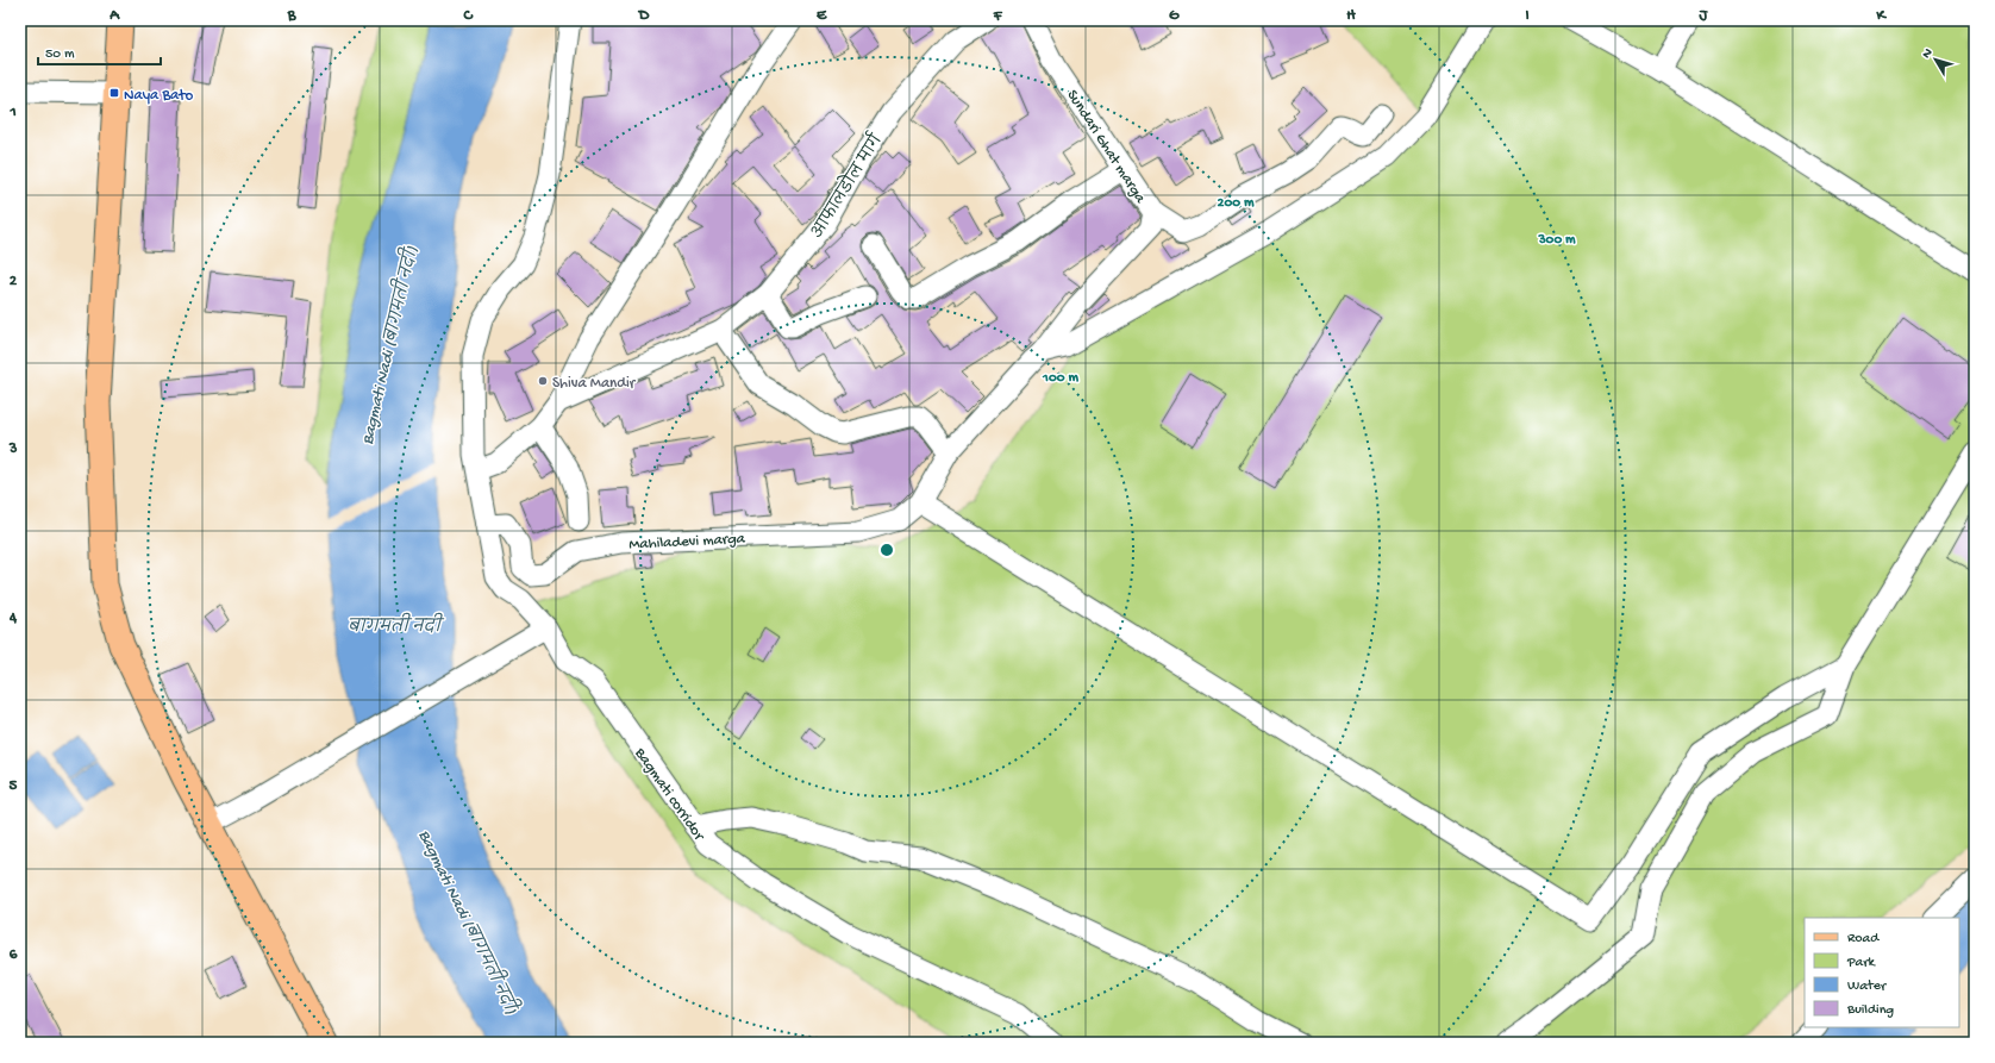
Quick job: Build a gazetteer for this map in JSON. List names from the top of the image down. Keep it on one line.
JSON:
{"streets":{"street":["Sundari Ghat marga","आफालडोल मार्ग","Mahiladevi marga","Bagmati corridor"]},"crossings":[["Sundari Ghat marga","Mahiladevi marga"],["आफालडोल मार्ग","Bagmati corridor"],["Mahiladevi marga","Bagmati corridor"]],"water":["Bagmati Nadi (बागमती नदी)","बागमती नदी"],"places":{"transit":["Naya Bato"],"other":["Shiva Mandir"]},"legend":["Road","Park","Water","Building"],"scale_bar":"50 m","north":"top left","grid":{"columns":["A","B","C","D","E","F","G","H","I","J","K"],"rows":["1","2","3","4","5","6"]},"rings":["200 m","300 m","100 m"]}
